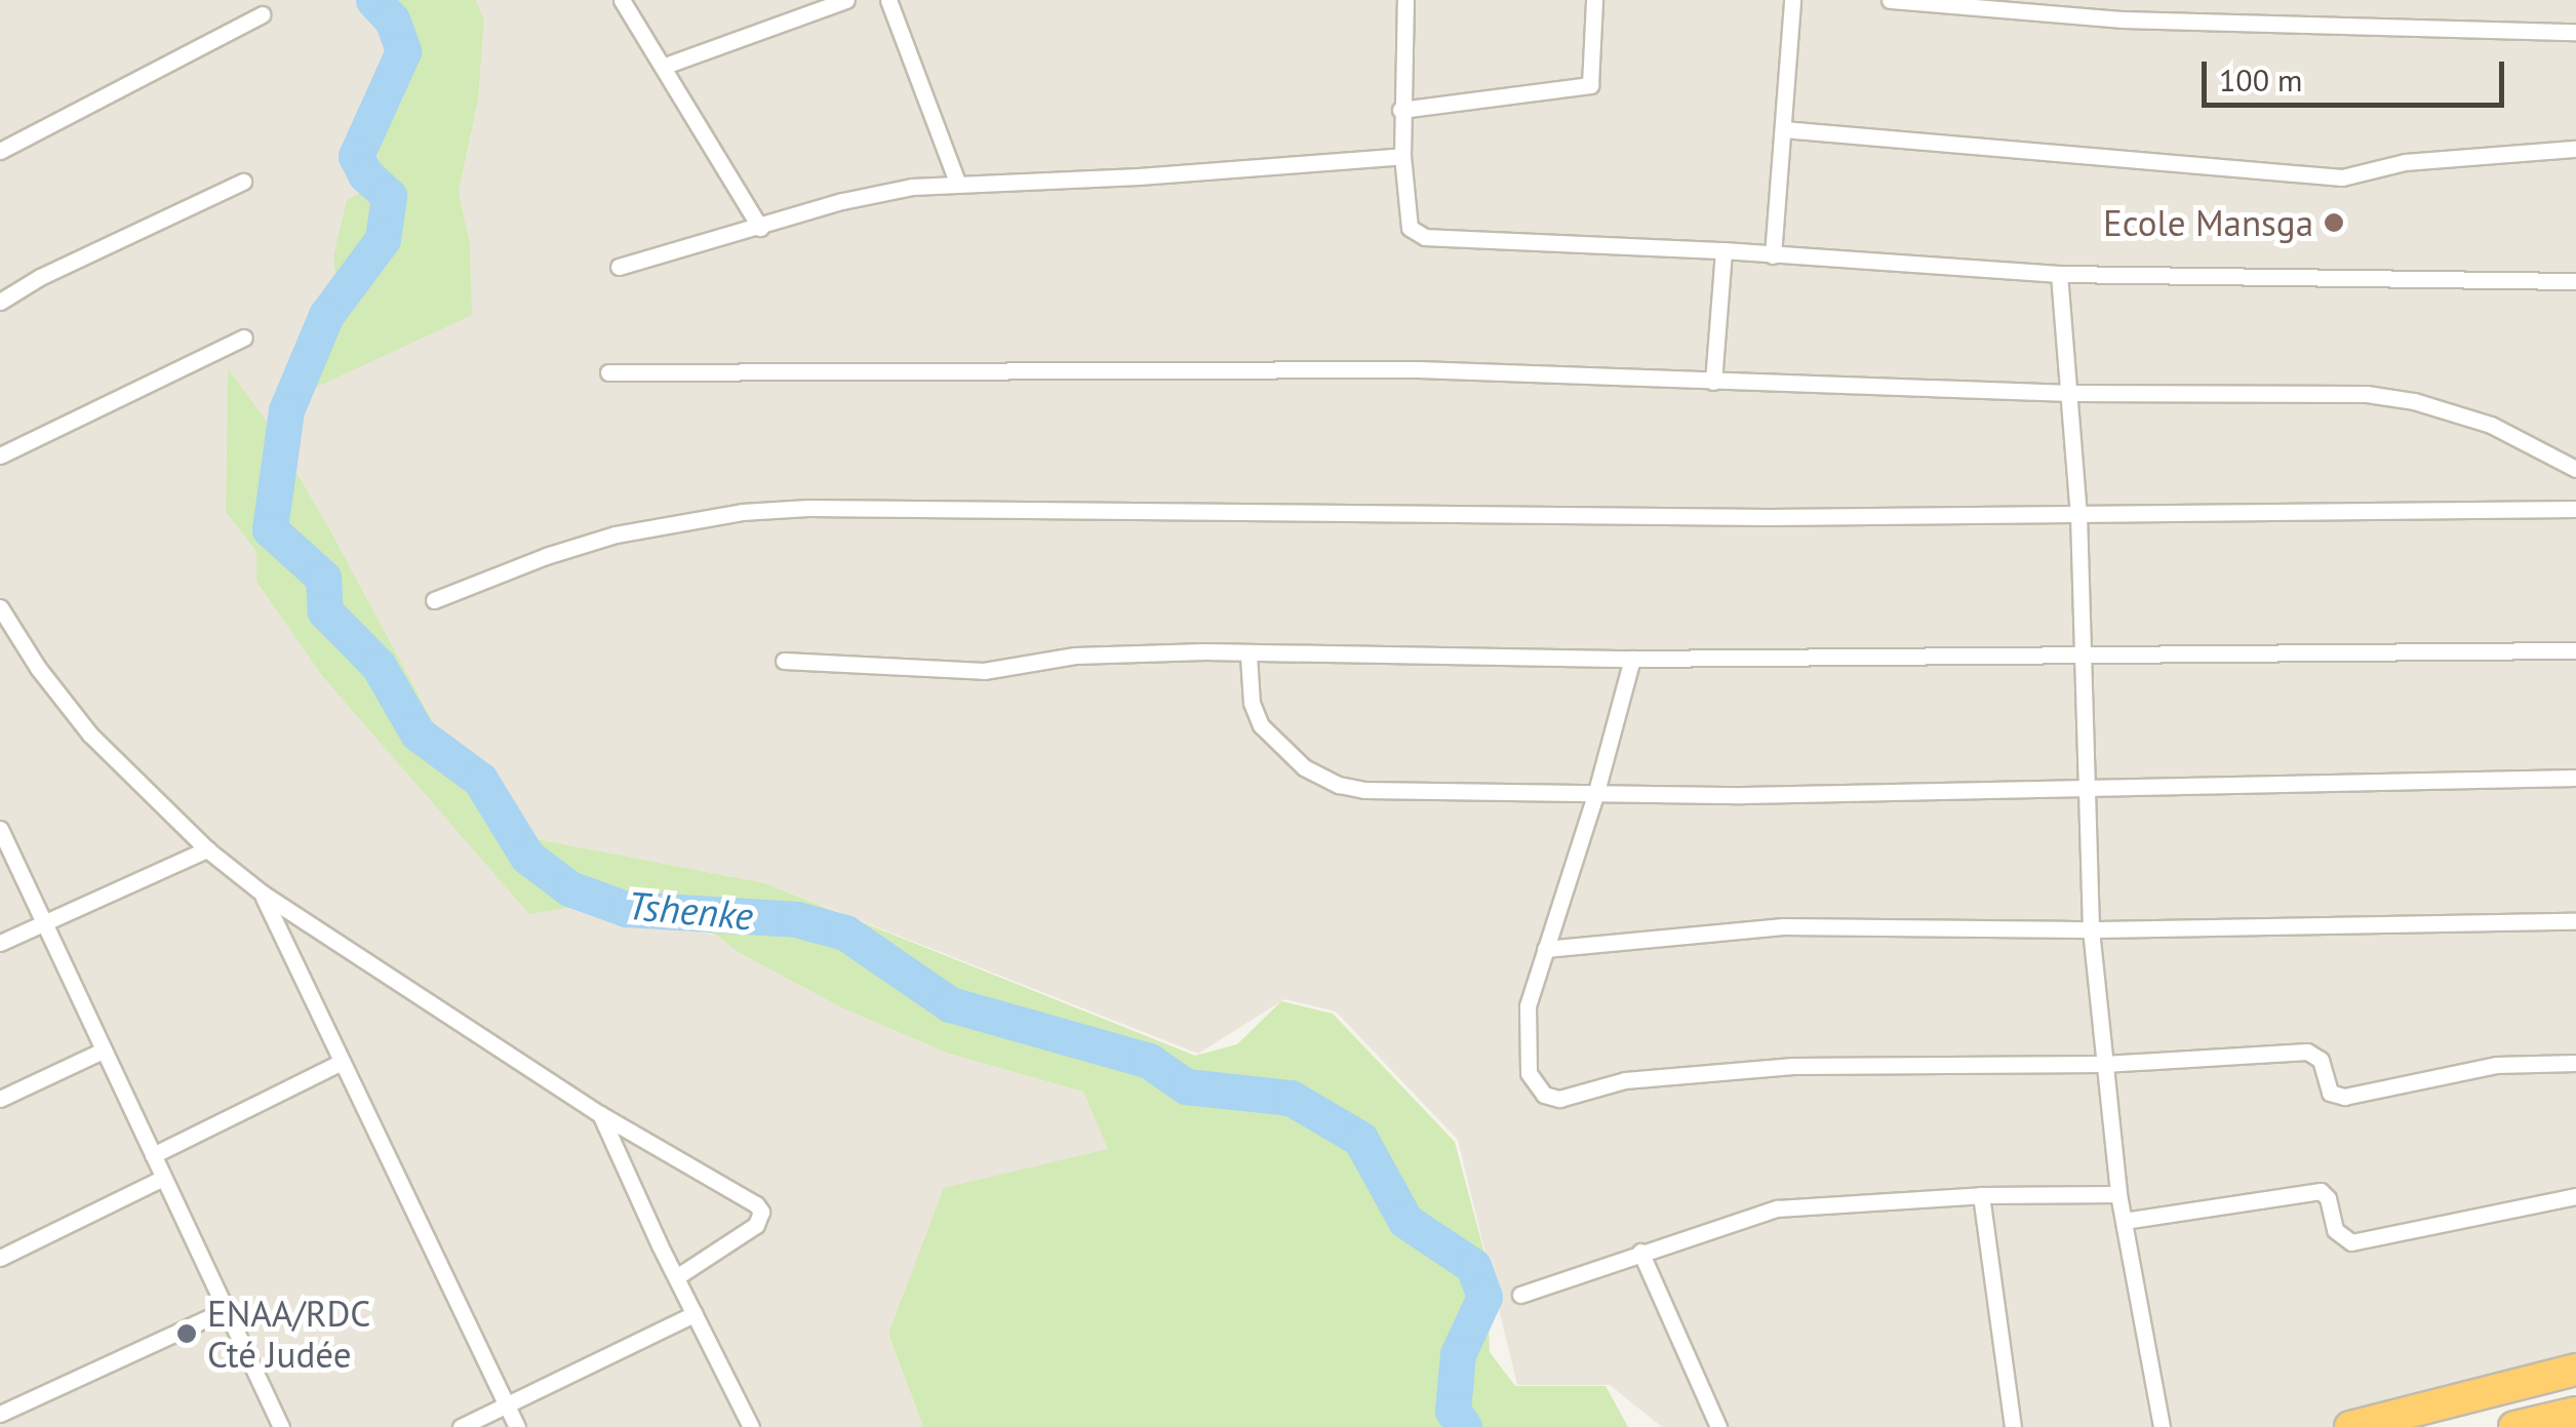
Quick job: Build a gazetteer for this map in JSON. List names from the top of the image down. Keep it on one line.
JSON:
{"water":["Tshenke"],"places":["Ecole Mansga","ENAA/RDC Cté Judée"],"scale_bar":"100 m"}
